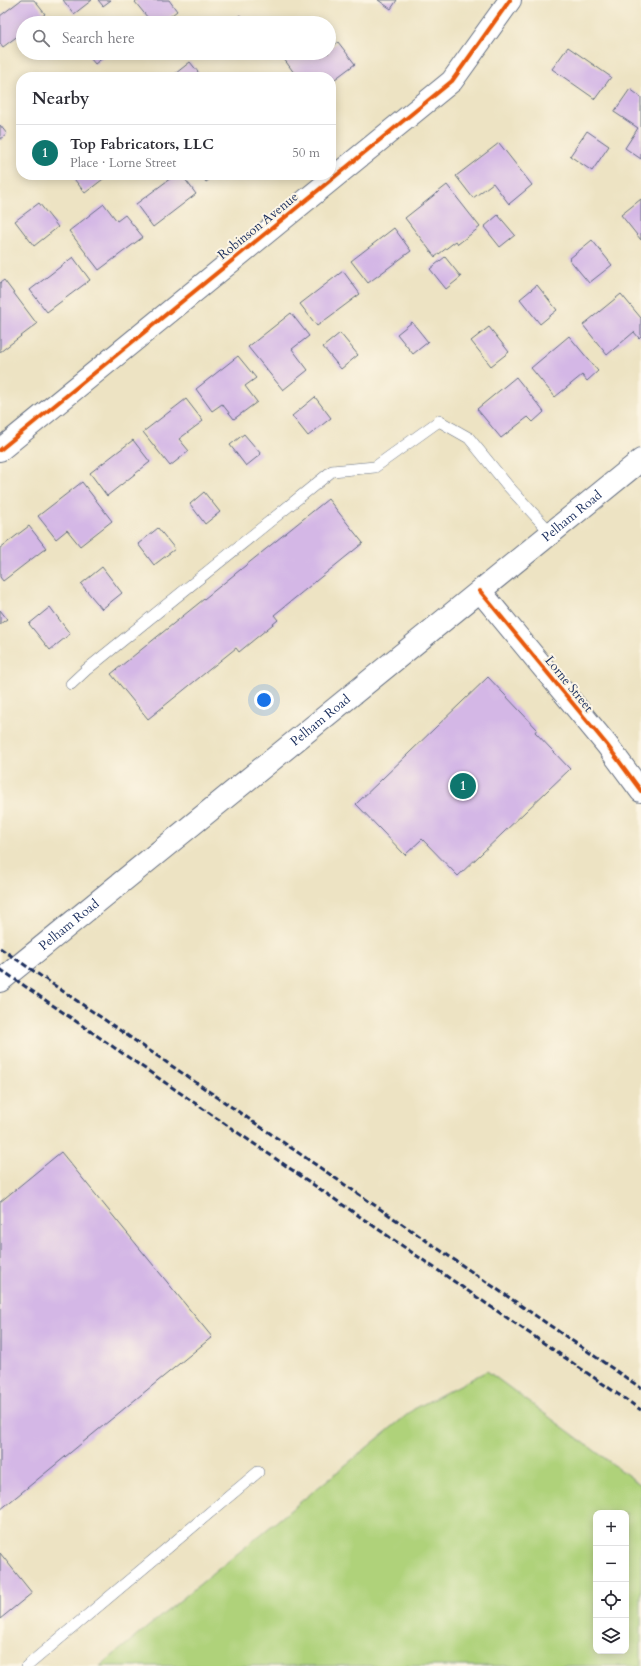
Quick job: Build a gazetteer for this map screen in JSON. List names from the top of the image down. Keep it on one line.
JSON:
{"streets":{"street":["Robinson Avenue","Pelham Road","Lorne Street"]},"crossings":[["Pelham Road","Lorne Street"]],"page":{"search":"Search here","heading":"Nearby","list":[{"mark":"1","name":"Top Fabricators, LLC","note":"Place · Lorne Street","value":"50 m"}],"pins":"1","map_buttons":["+","−"]}}
